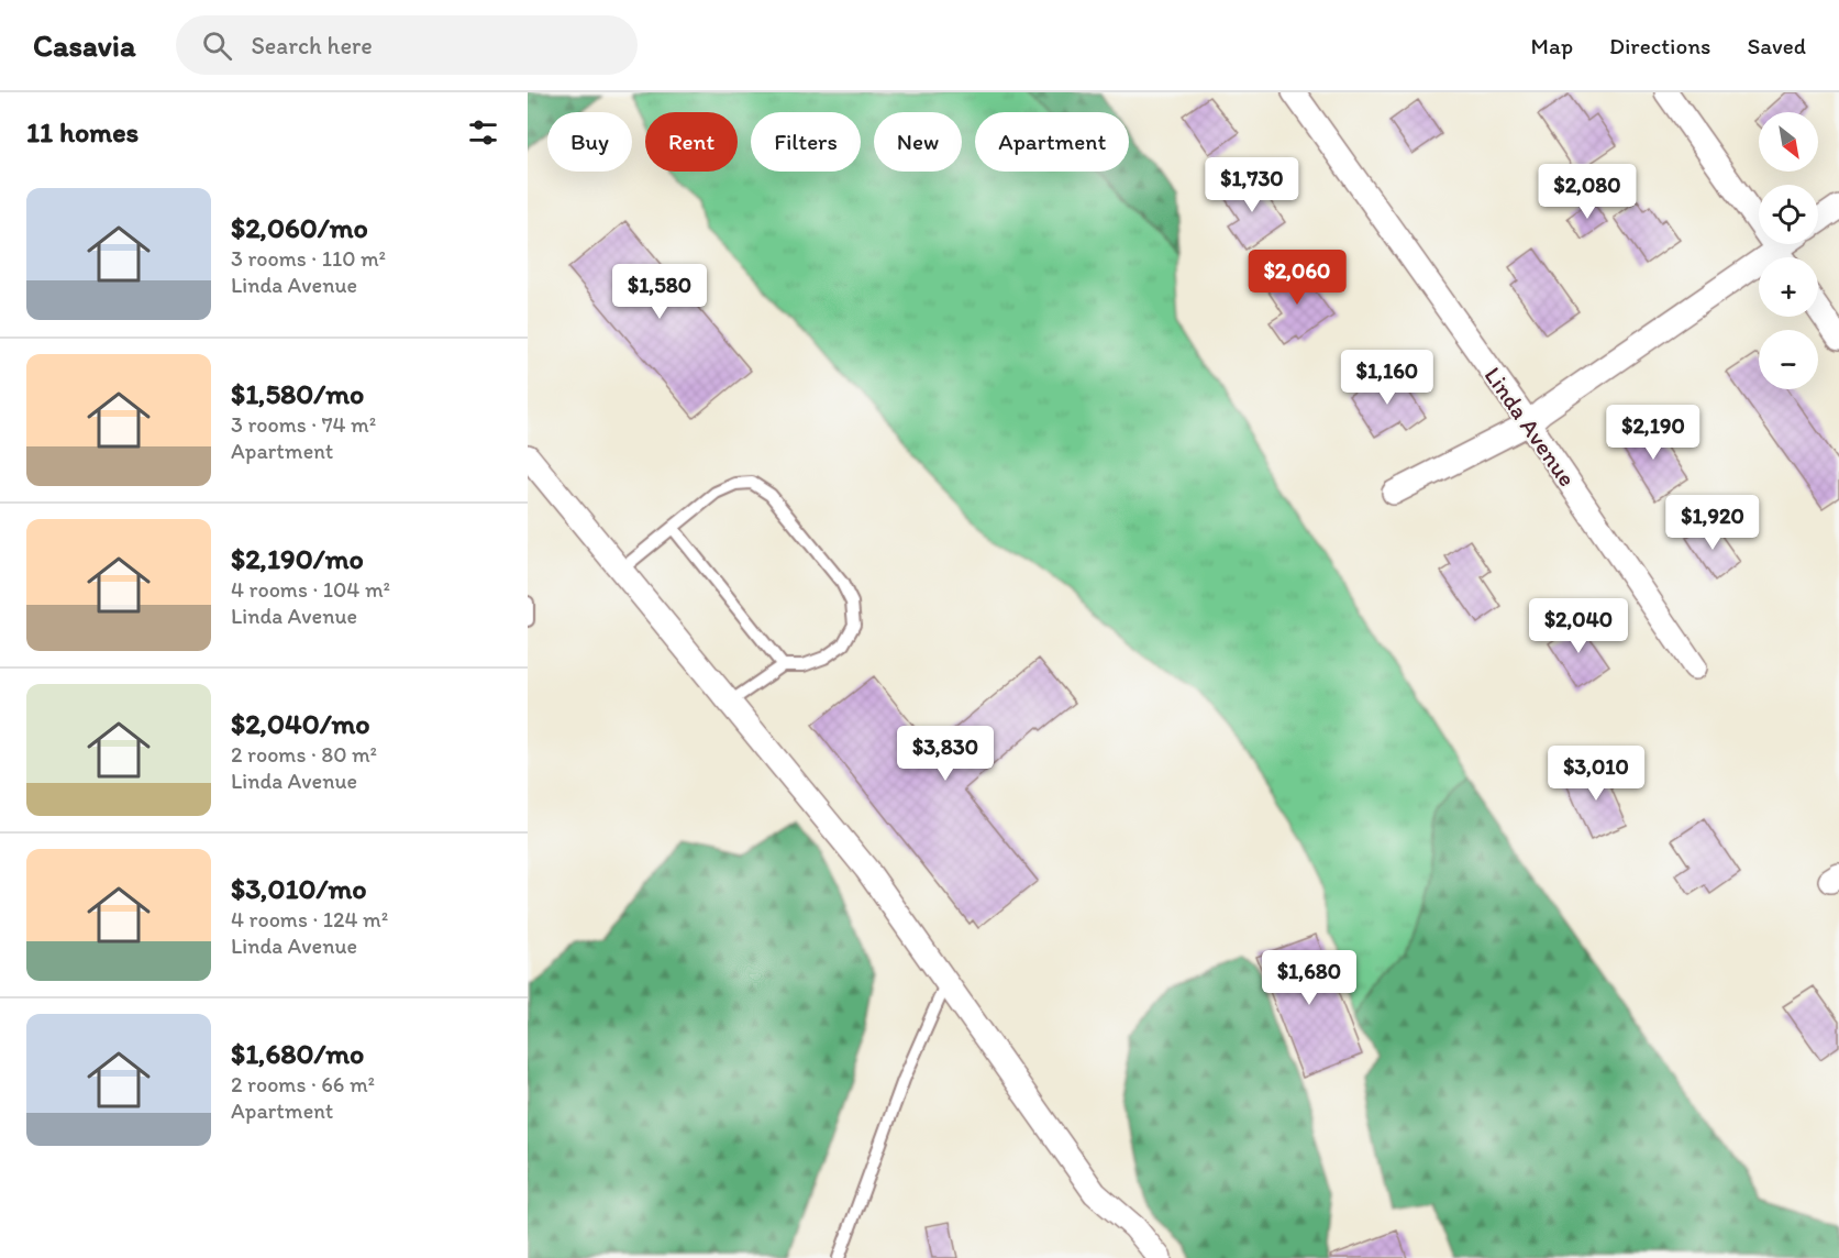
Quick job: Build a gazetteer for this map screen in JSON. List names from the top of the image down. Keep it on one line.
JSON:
{"streets":{"street":["Linda Avenue"]},"north":"bottom right","page":{"header":"Casavia","search":"Search here","nav":["Map","Directions","Saved"],"heading":"11 homes","map_buttons":["+","−"],"chip":["Buy","Rent","Filters","New","Apartment"],"price":["$1,730","$2,080","$2,060","$1,580","$1,160","$2,190","$1,920","$2,040","$3,830","$3,010","$1,680"],"list":[{"name":"$2,060/mo","note":"3 rooms · 110 m² · Linda Avenue"},{"name":"$1,580/mo","note":"3 rooms · 74 m² · Apartment"},{"name":"$2,190/mo","note":"4 rooms · 104 m² · Linda Avenue"},{"name":"$2,040/mo","note":"2 rooms · 80 m² · Linda Avenue"},{"name":"$3,010/mo","note":"4 rooms · 124 m² · Linda Avenue"},{"name":"$1,680/mo","note":"2 rooms · 66 m² · Apartment"}]}}
